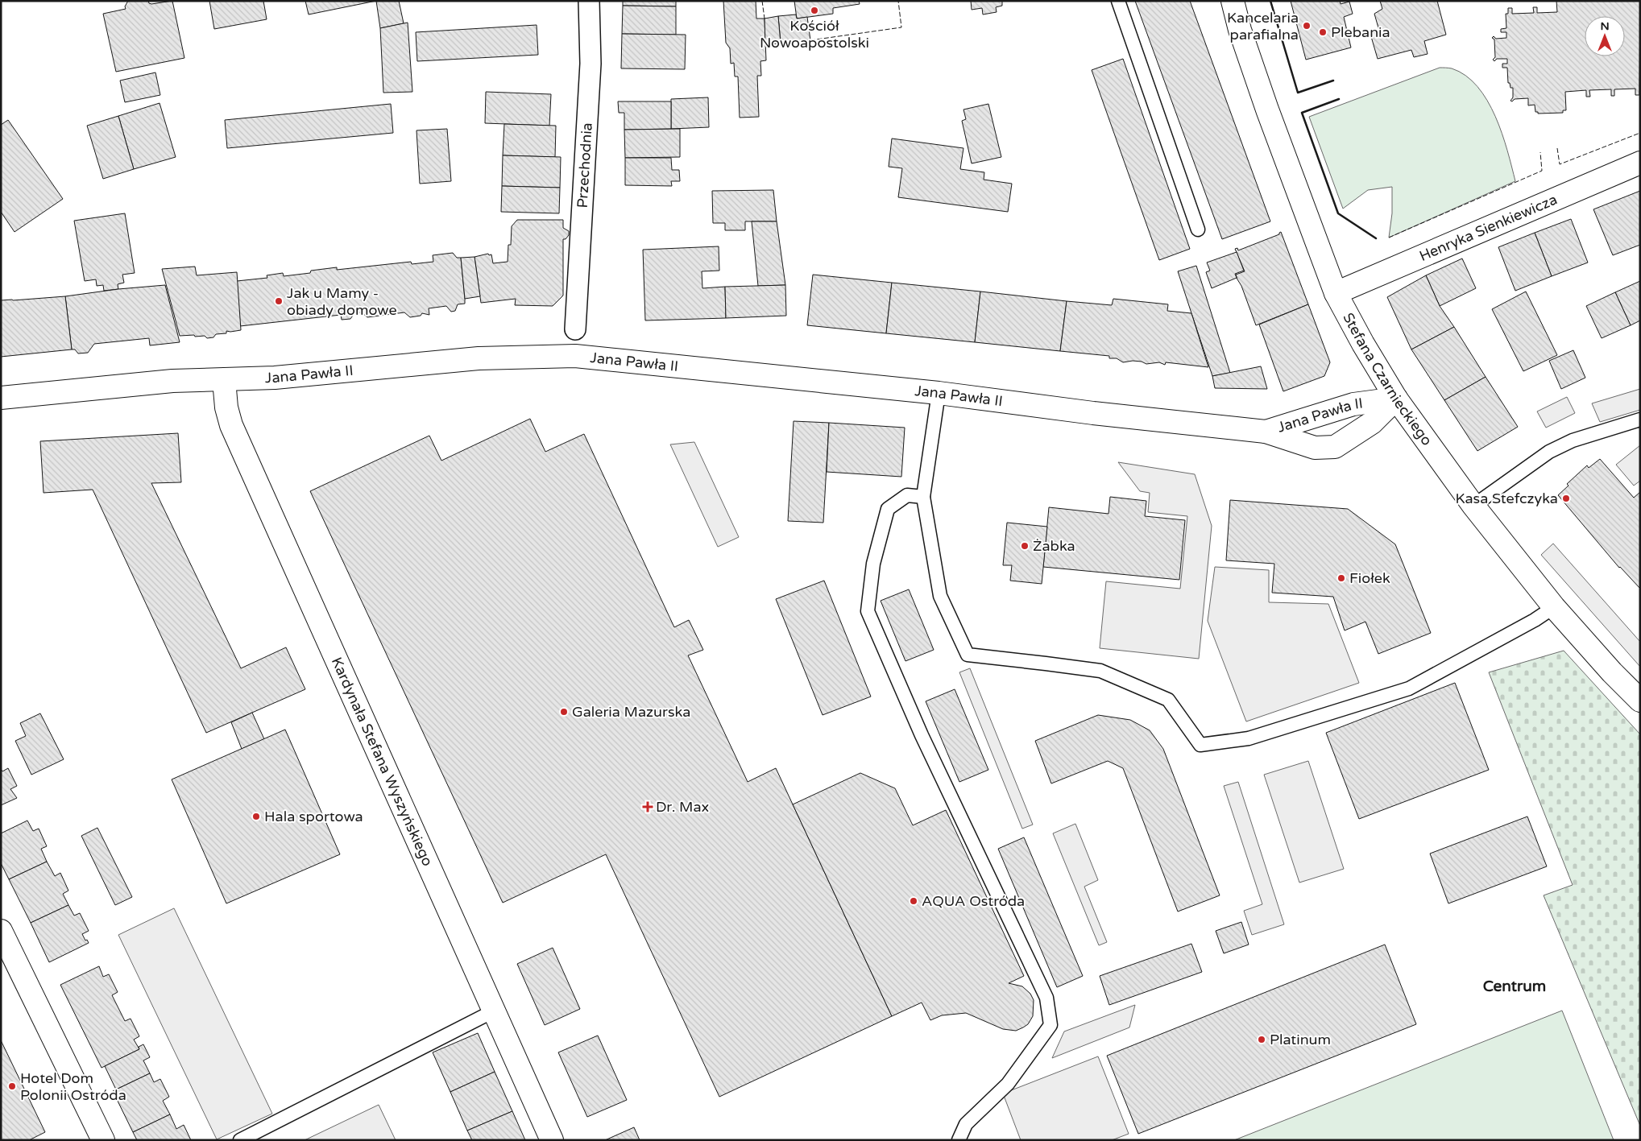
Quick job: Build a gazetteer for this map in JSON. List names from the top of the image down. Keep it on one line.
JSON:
{"streets":{"street":["Przechodnia","Henryka Sienkiewicza","Jana Pawła II","Stefana Czarnieckiego","Kardynała Stefana Wyszyńskiego"]},"crossings":[["Henryka Sienkiewicza","Stefana Czarnieckiego"],["Jana Pawła II","Stefana Czarnieckiego"],["Jana Pawła II","Kardynała Stefana Wyszyńskiego"]],"districts":["Centrum"],"places":{"other":["Kościół Nowoapostolski","Kancelaria parafialna","Plebania","Jak u Mamy - obiady domowe","Kasa Stefczyka","Żabka","Fiołek","Galeria Mazurska","Hala sportowa","AQUA Ostróda","Platinum","Hotel Dom Polonii Ostróda"],"health":["Dr. Max"]},"north":"top"}
